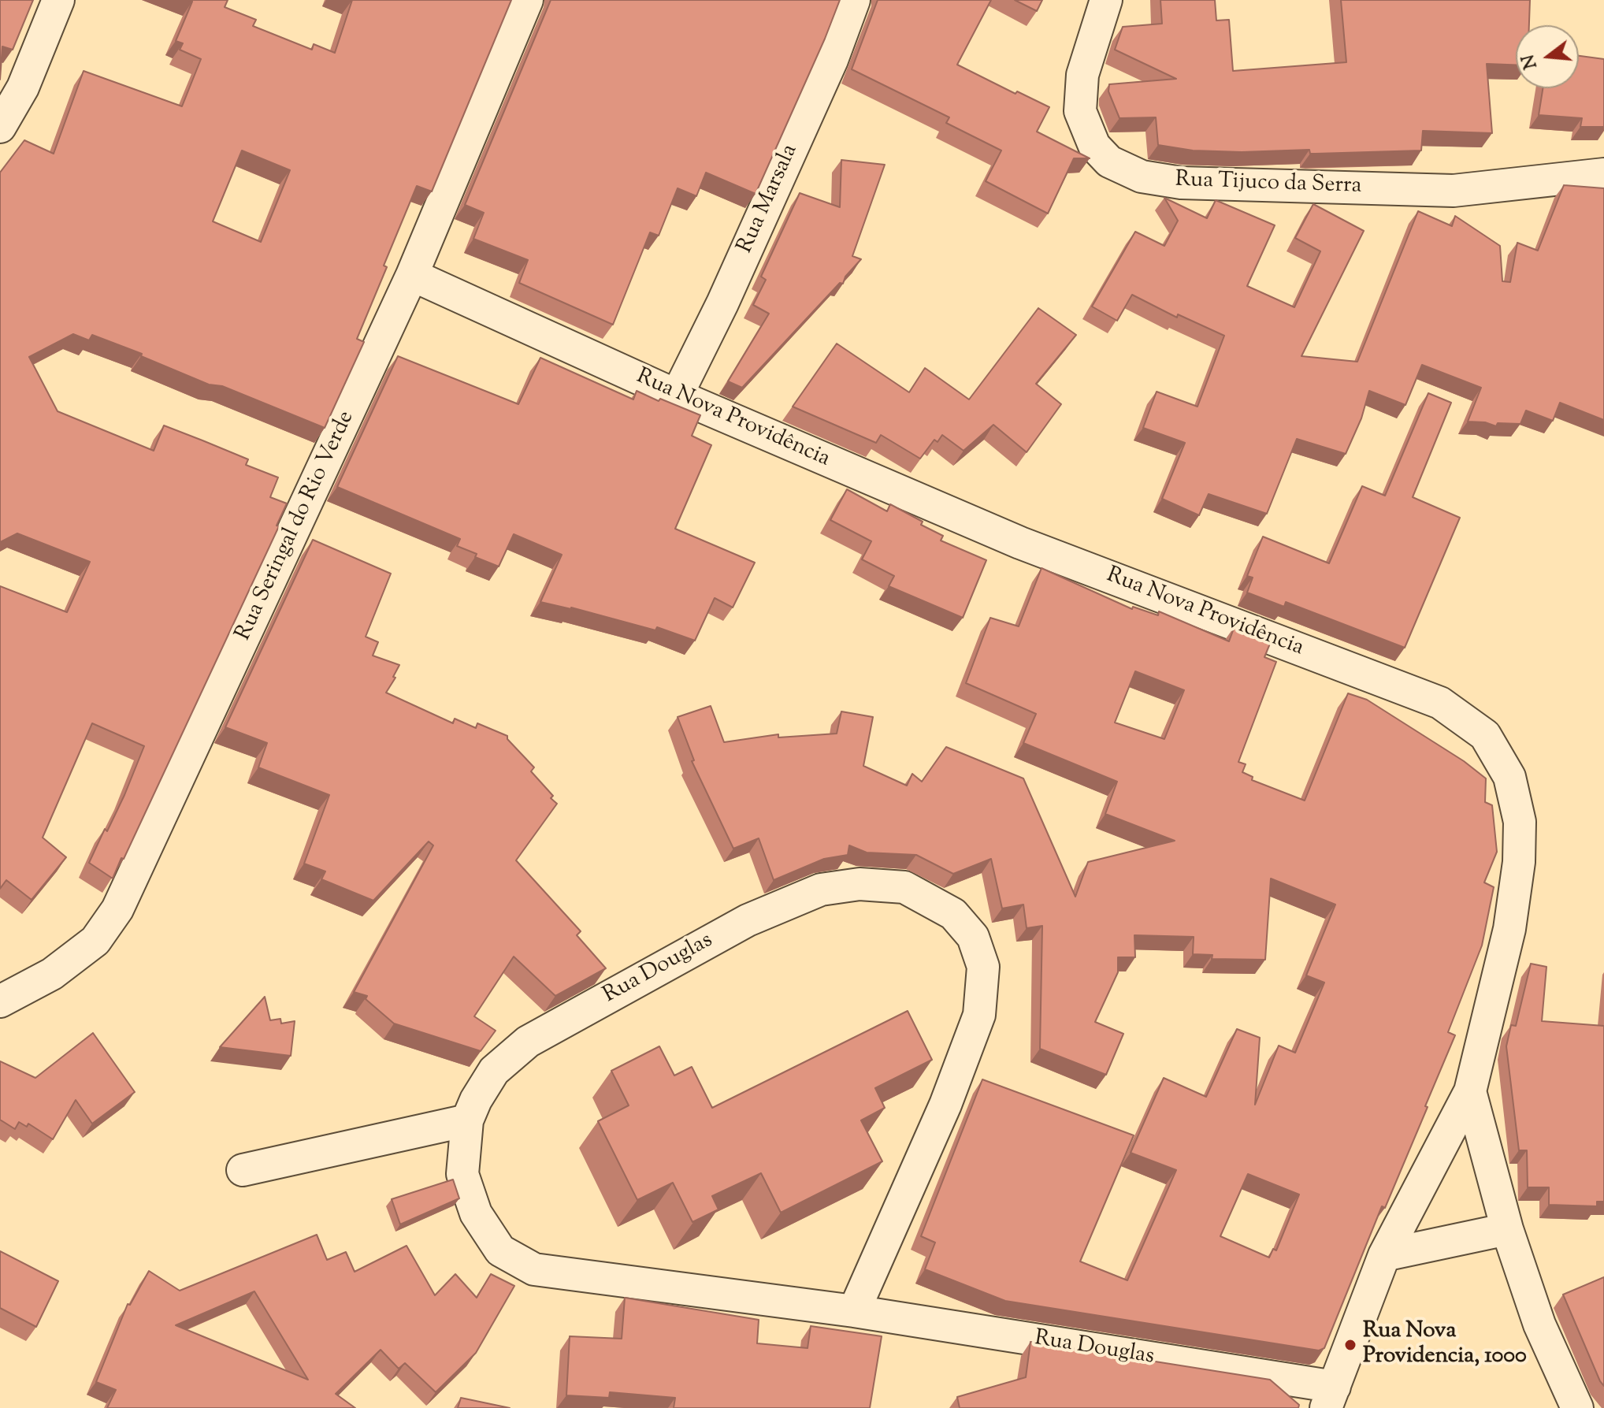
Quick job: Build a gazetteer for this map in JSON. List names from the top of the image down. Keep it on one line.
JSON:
{"streets":{"street":["Rua Tijuco da Serra","Rua Marsala","Rua Nova Providência","Rua Seringal do Rio Verde","Rua Douglas"]},"crossings":[["Rua Marsala","Rua Nova Providência"],["Rua Nova Providência","Rua Seringal do Rio Verde"],["Rua Nova Providência","Rua Douglas"]],"places":["Rua Nova Providencia, 1000"],"north":"left"}
